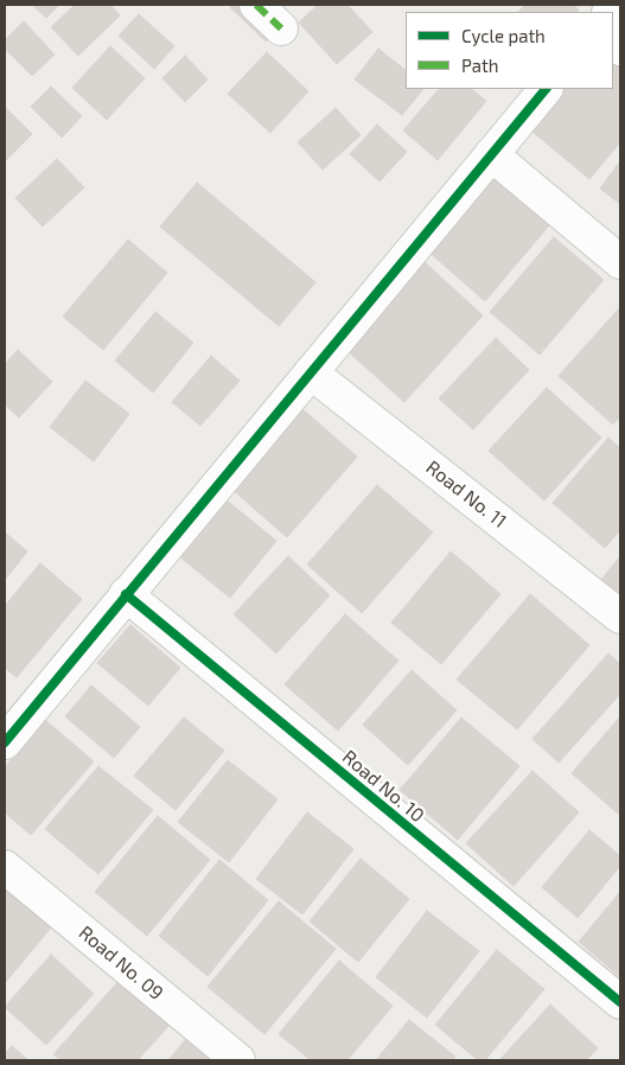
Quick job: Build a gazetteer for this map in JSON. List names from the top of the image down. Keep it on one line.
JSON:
{"streets":{"street":["Road No. 11","Road No. 10","Road No. 09"]},"legend":["Cycle path","Path"]}
